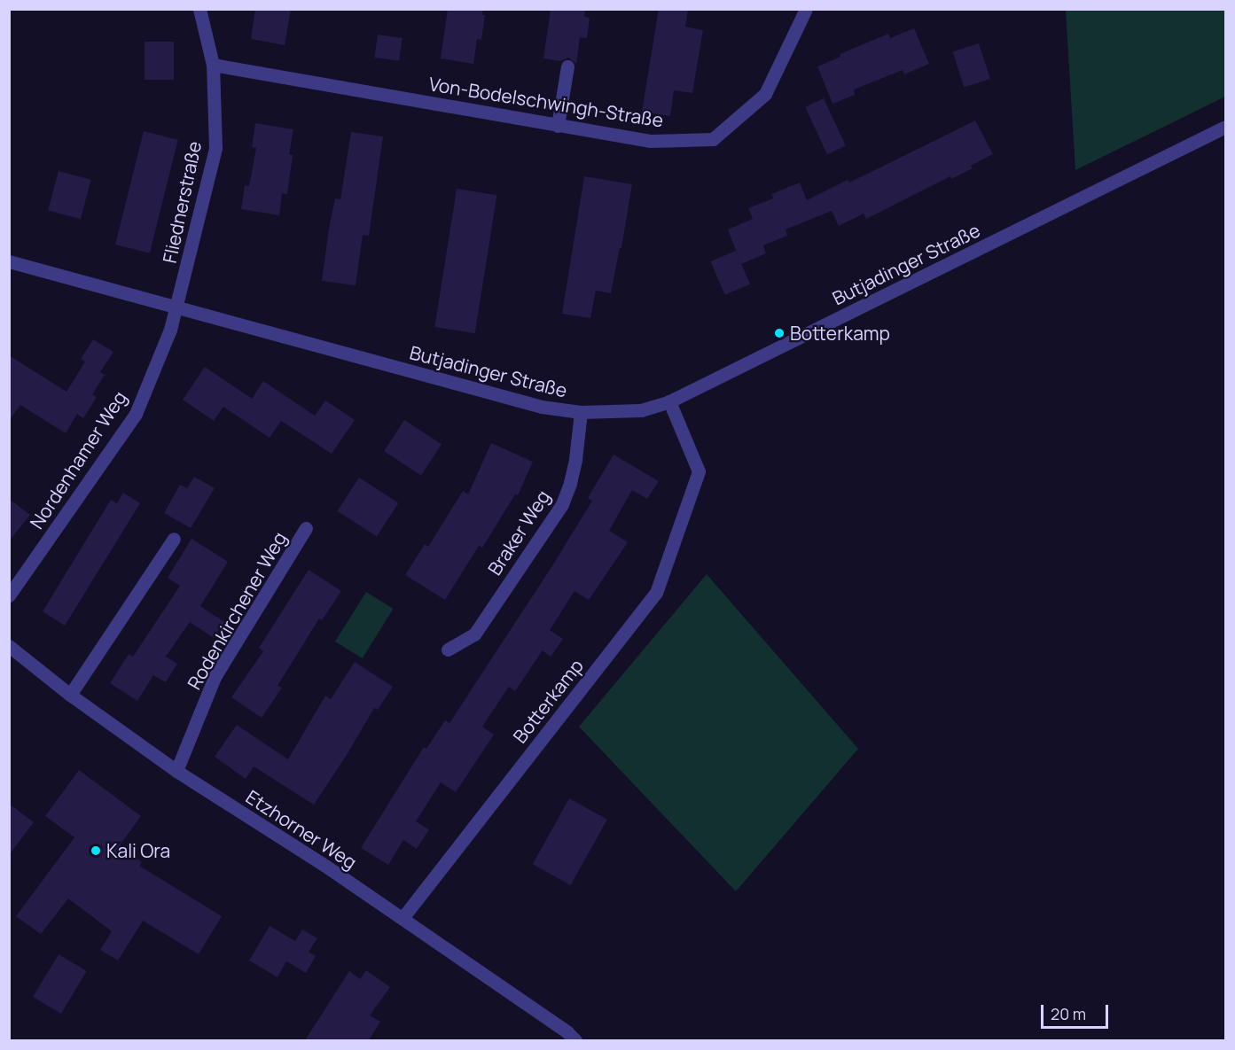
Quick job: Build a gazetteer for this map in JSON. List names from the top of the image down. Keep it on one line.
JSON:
{"streets":{"street":["Von-Bodelschwingh-Straße","Fliednerstraße","Butjadinger Straße","Nordenhamer Weg","Braker Weg","Rodenkirchener Weg","Botterkamp","Etzhorner Weg"]},"crossings":[["Von-Bodelschwingh-Straße","Fliednerstraße"],["Fliednerstraße","Butjadinger Straße"],["Fliednerstraße","Nordenhamer Weg"],["Butjadinger Straße","Nordenhamer Weg"],["Butjadinger Straße","Braker Weg"],["Butjadinger Straße","Botterkamp"],["Rodenkirchener Weg","Etzhorner Weg"],["Botterkamp","Etzhorner Weg"]],"places":["Botterkamp","Kali Ora"],"scale_bar":"20 m"}
